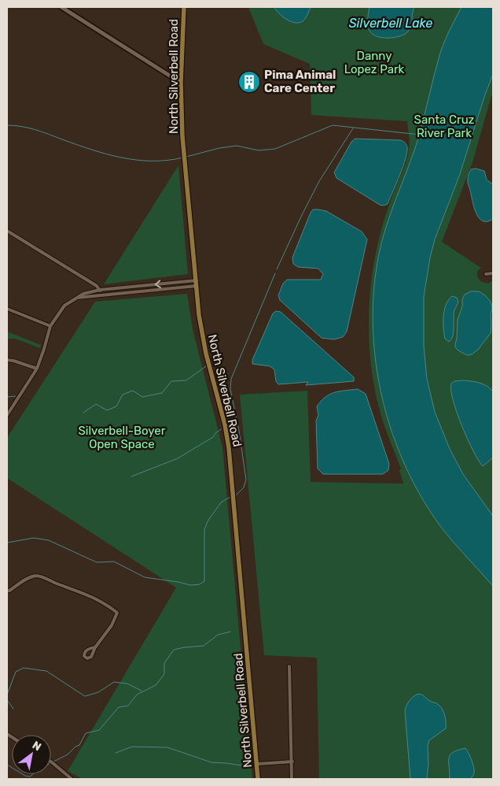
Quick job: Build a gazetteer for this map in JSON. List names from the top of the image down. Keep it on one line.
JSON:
{"streets":{"main road":["North Silverbell Road"]},"water":["Silverbell Lake"],"parks":["Danny Lopez Park","Santa Cruz River Park","Silverbell-Boyer Open Space"],"places":{"building":["Pima Animal Care Center"]},"north":"top right"}
